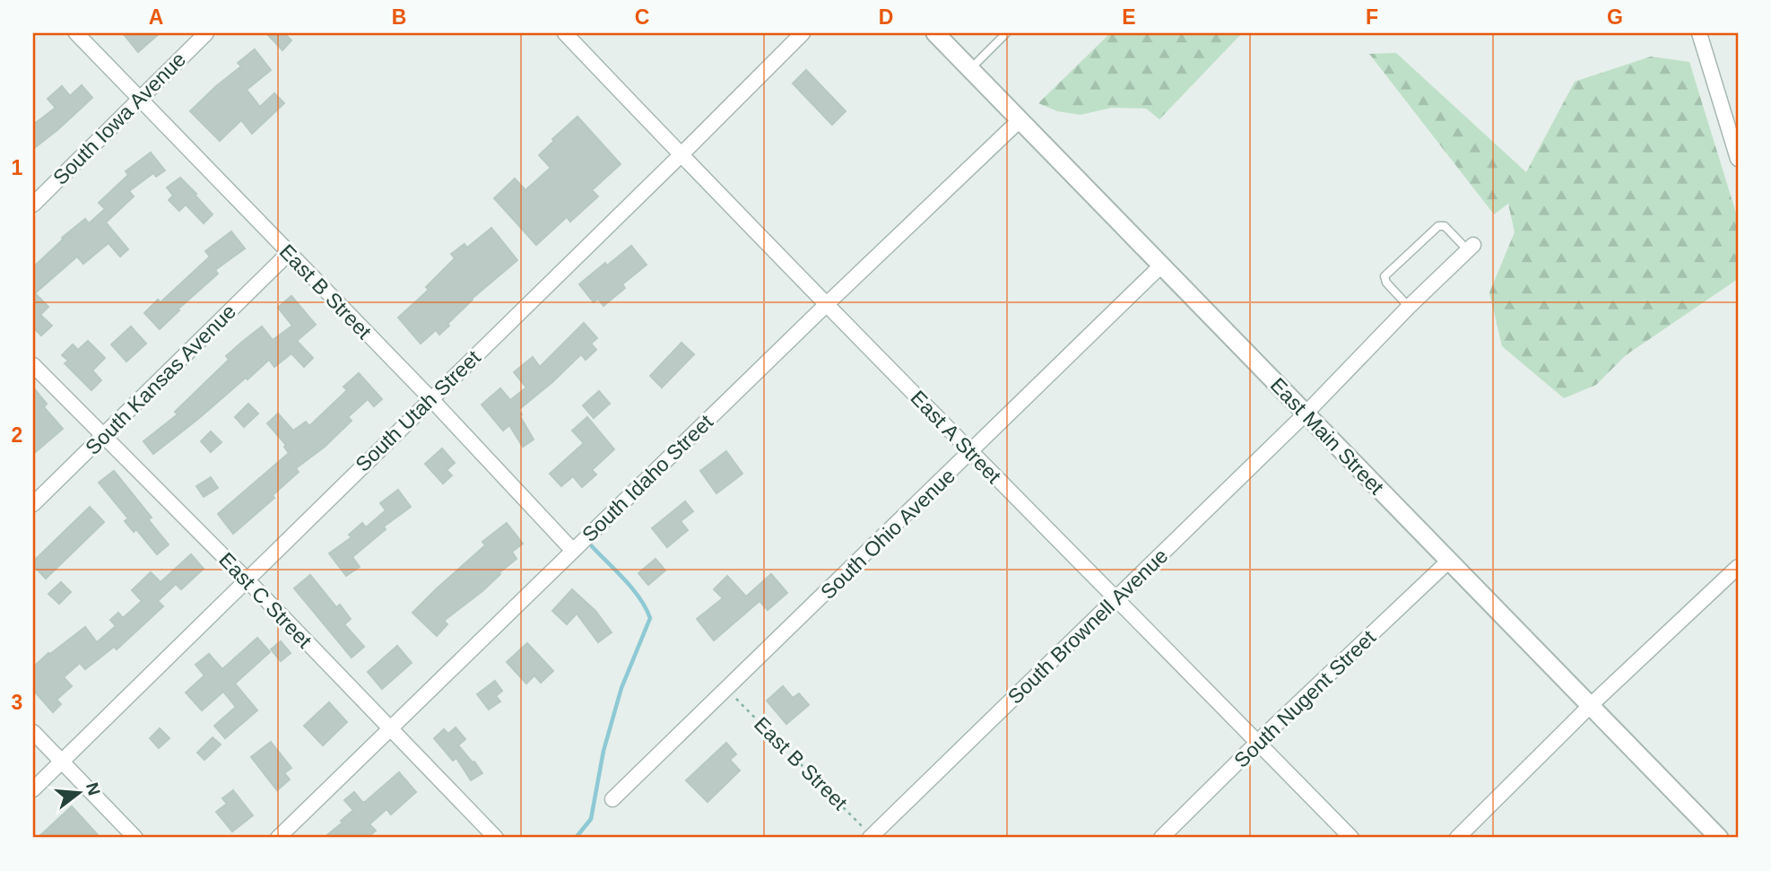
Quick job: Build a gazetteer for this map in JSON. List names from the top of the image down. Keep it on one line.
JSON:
{"streets":{"street":["South Iowa Avenue","East B Street","South Kansas Avenue","South Utah Street","East Main Street","East A Street","South Idaho Street","South Ohio Avenue","East C Street","South Brownell Avenue","South Nugent Street"]},"crossings":[["South Iowa Avenue","East B Street"],["East B Street","South Kansas Avenue"],["East B Street","South Utah Street"],["East B Street","South Idaho Street"],["East B Street","South Ohio Avenue"],["East B Street","South Brownell Avenue"],["South Kansas Avenue","East C Street"],["South Utah Street","East A Street"],["South Utah Street","East C Street"],["East Main Street","South Idaho Street"],["East Main Street","South Ohio Avenue"],["East Main Street","South Brownell Avenue"],["East Main Street","South Nugent Street"],["East A Street","South Idaho Street"],["East A Street","South Ohio Avenue"],["East A Street","South Brownell Avenue"],["East A Street","South Nugent Street"],["South Idaho Street","East C Street"]],"north":"right","grid":{"columns":["A","B","C","D","E","F","G"],"rows":["1","2","3"]}}
